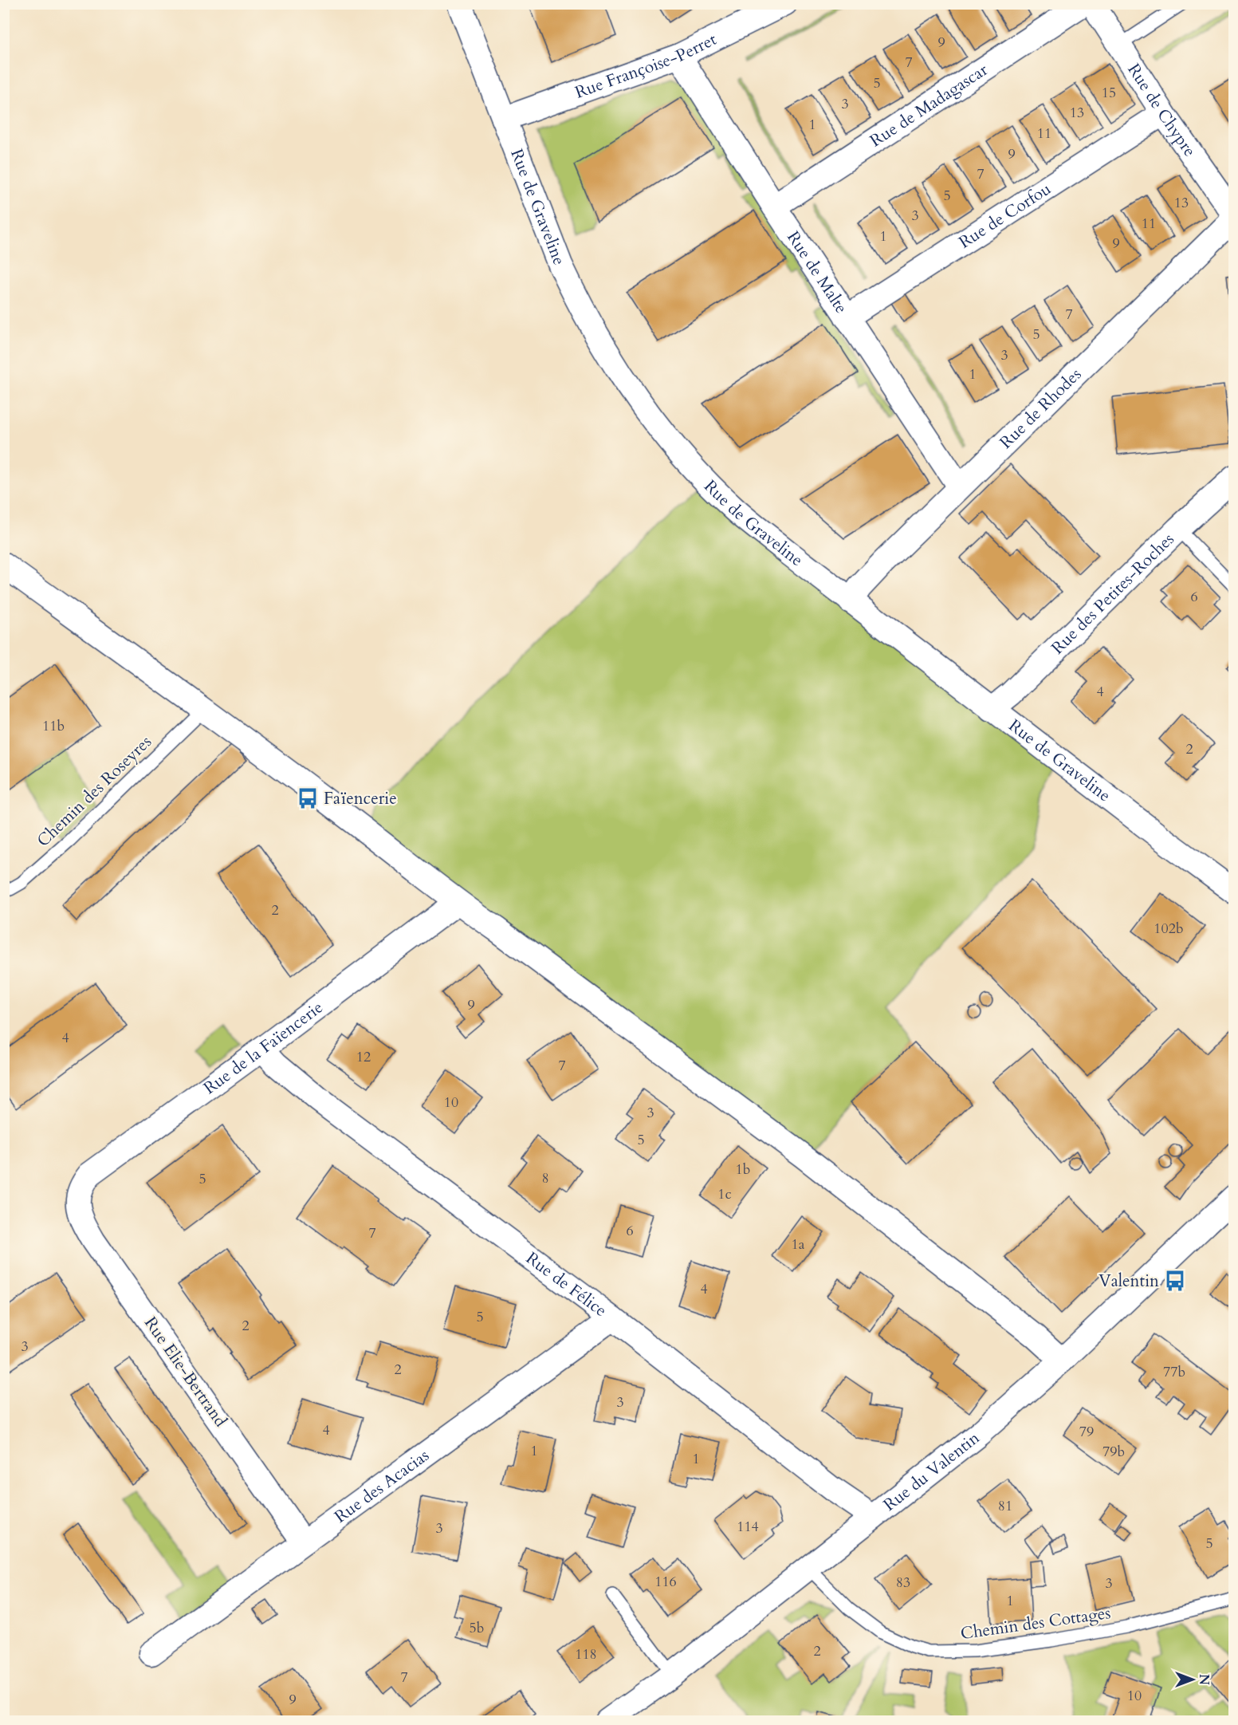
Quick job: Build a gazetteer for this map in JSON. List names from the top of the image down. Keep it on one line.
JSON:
{"streets":{"street":["Rue Françoise-Perret","Rue de Madagascar","Rue de Chypre","Rue de Graveline","Rue de Corfou","Rue de Malte","Rue de Rhodes","Rue des Petites-Roches","Rue de la Faïencerie","Rue de Félice","Rue Elie-Bertrand","Rue du Valentin","Rue des Acacias"],"lane":["Chemin des Roseyres","Chemin des Cottages"]},"crossings":[["Rue Françoise-Perret","Rue de Graveline"],["Rue Françoise-Perret","Rue de Malte"],["Rue de Madagascar","Rue de Malte"],["Rue de Chypre","Rue de Corfou"],["Rue de Graveline","Rue de Rhodes"],["Rue de Graveline","Rue des Petites-Roches"],["Rue de Corfou","Rue de Malte"],["Rue de Malte","Rue de Rhodes"],["Rue de la Faïencerie","Rue de Félice"],["Rue de la Faïencerie","Rue Elie-Bertrand"],["Rue de Félice","Rue du Valentin"],["Rue de Félice","Rue des Acacias"],["Rue Elie-Bertrand","Rue des Acacias"],["Rue du Valentin","Chemin des Cottages"]],"places":{"bus stop":["Faïencerie","Valentin"]},"house_numbers":["9","7","5","15","3","13","1","11","9","7","5","13","3","11","1","9","7","5","3","1","6","4","11b","2","2","102b","9","4","12","7","10","3","5","1b","8","5","1c","6","7","1a","4","5","2","3","2","77b","3","4","79","1","79b","1","81","114","3","5","116","83","3","1","5b","2","118","7","10","9"],"north":"right"}
